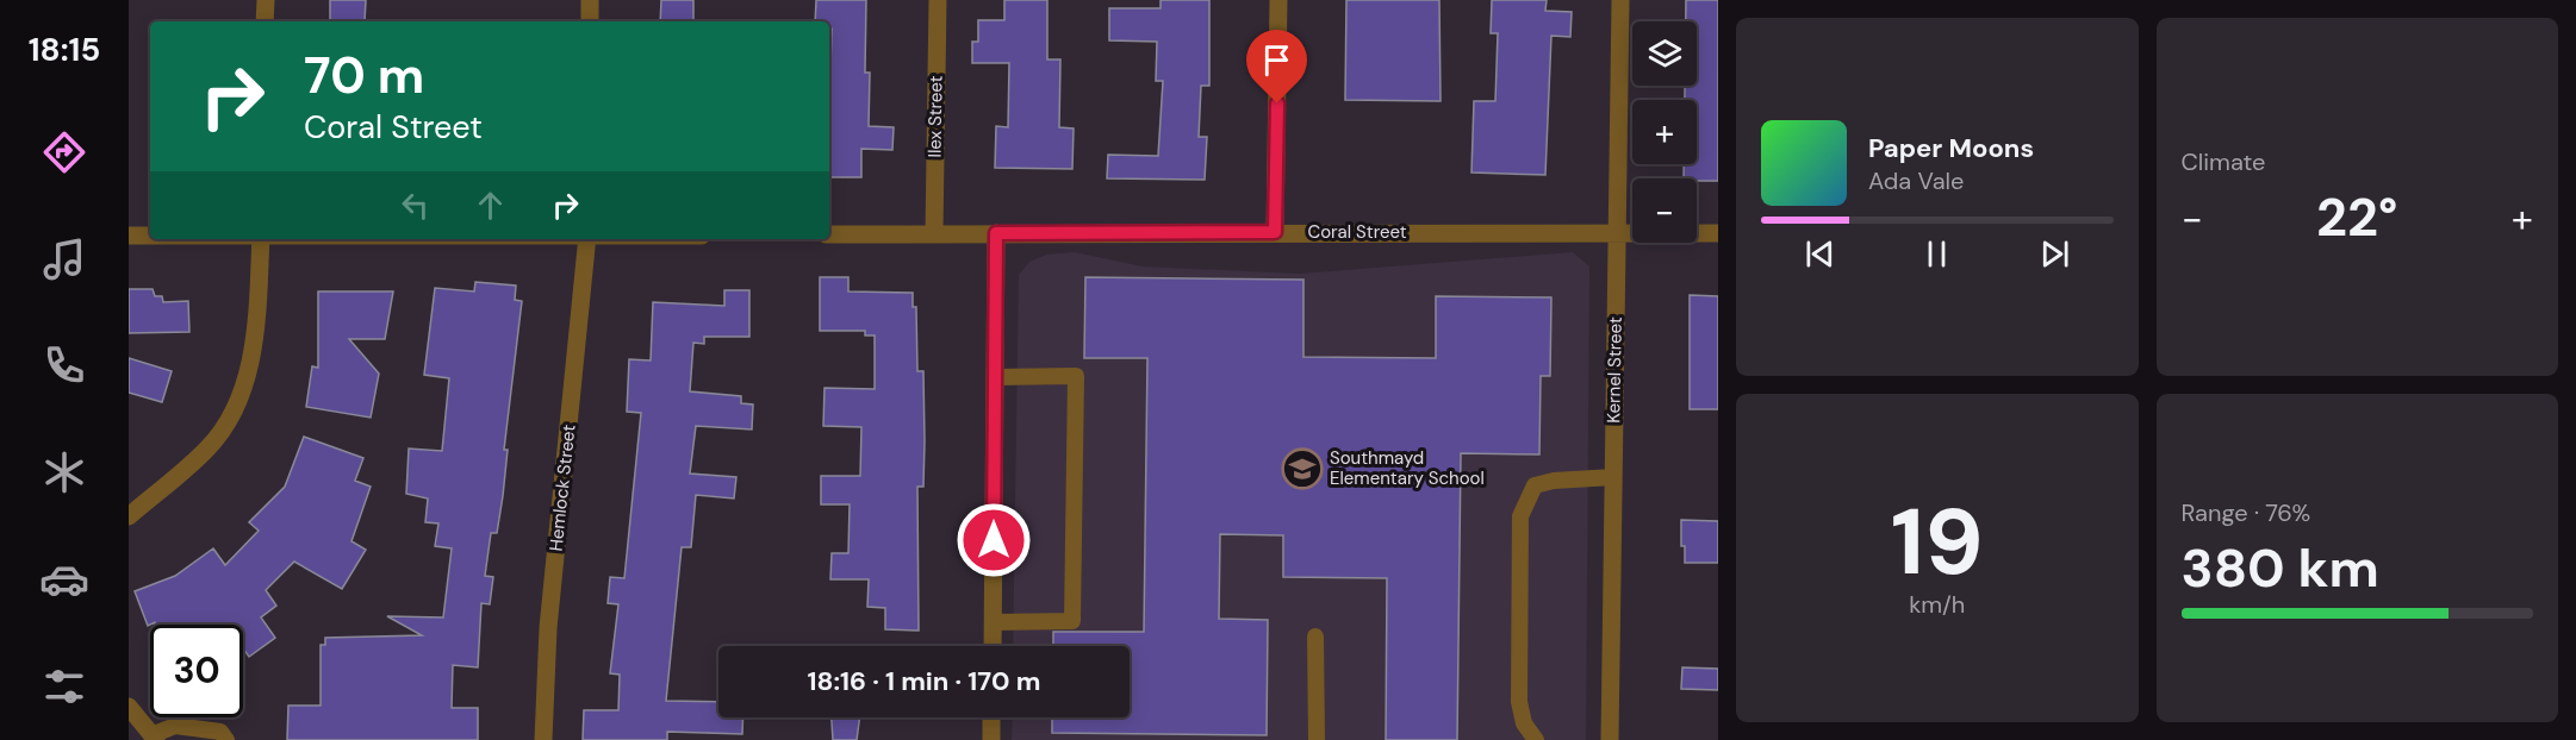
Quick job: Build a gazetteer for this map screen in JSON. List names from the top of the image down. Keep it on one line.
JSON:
{"streets":{"street":["Ilex Street","Coral Street","Kernel Street","Hemlock Street"]},"crossings":[["Ilex Street","Coral Street"],["Coral Street","Kernel Street"]],"places":{"school or university":["Southmayd Elementary School"]},"page":{"tabs":"18:15","tile":["Climate",["19","km/h"],["Range · 76%","380 km"]],"map_buttons":["+","−"],"turn":["70 m","Coral Street"],"song":["Paper Moons","Ada Vale"],"heat":["−","22°","+"],"limit":"30","trip":"18:16 · 1 min · 170 m"}}
